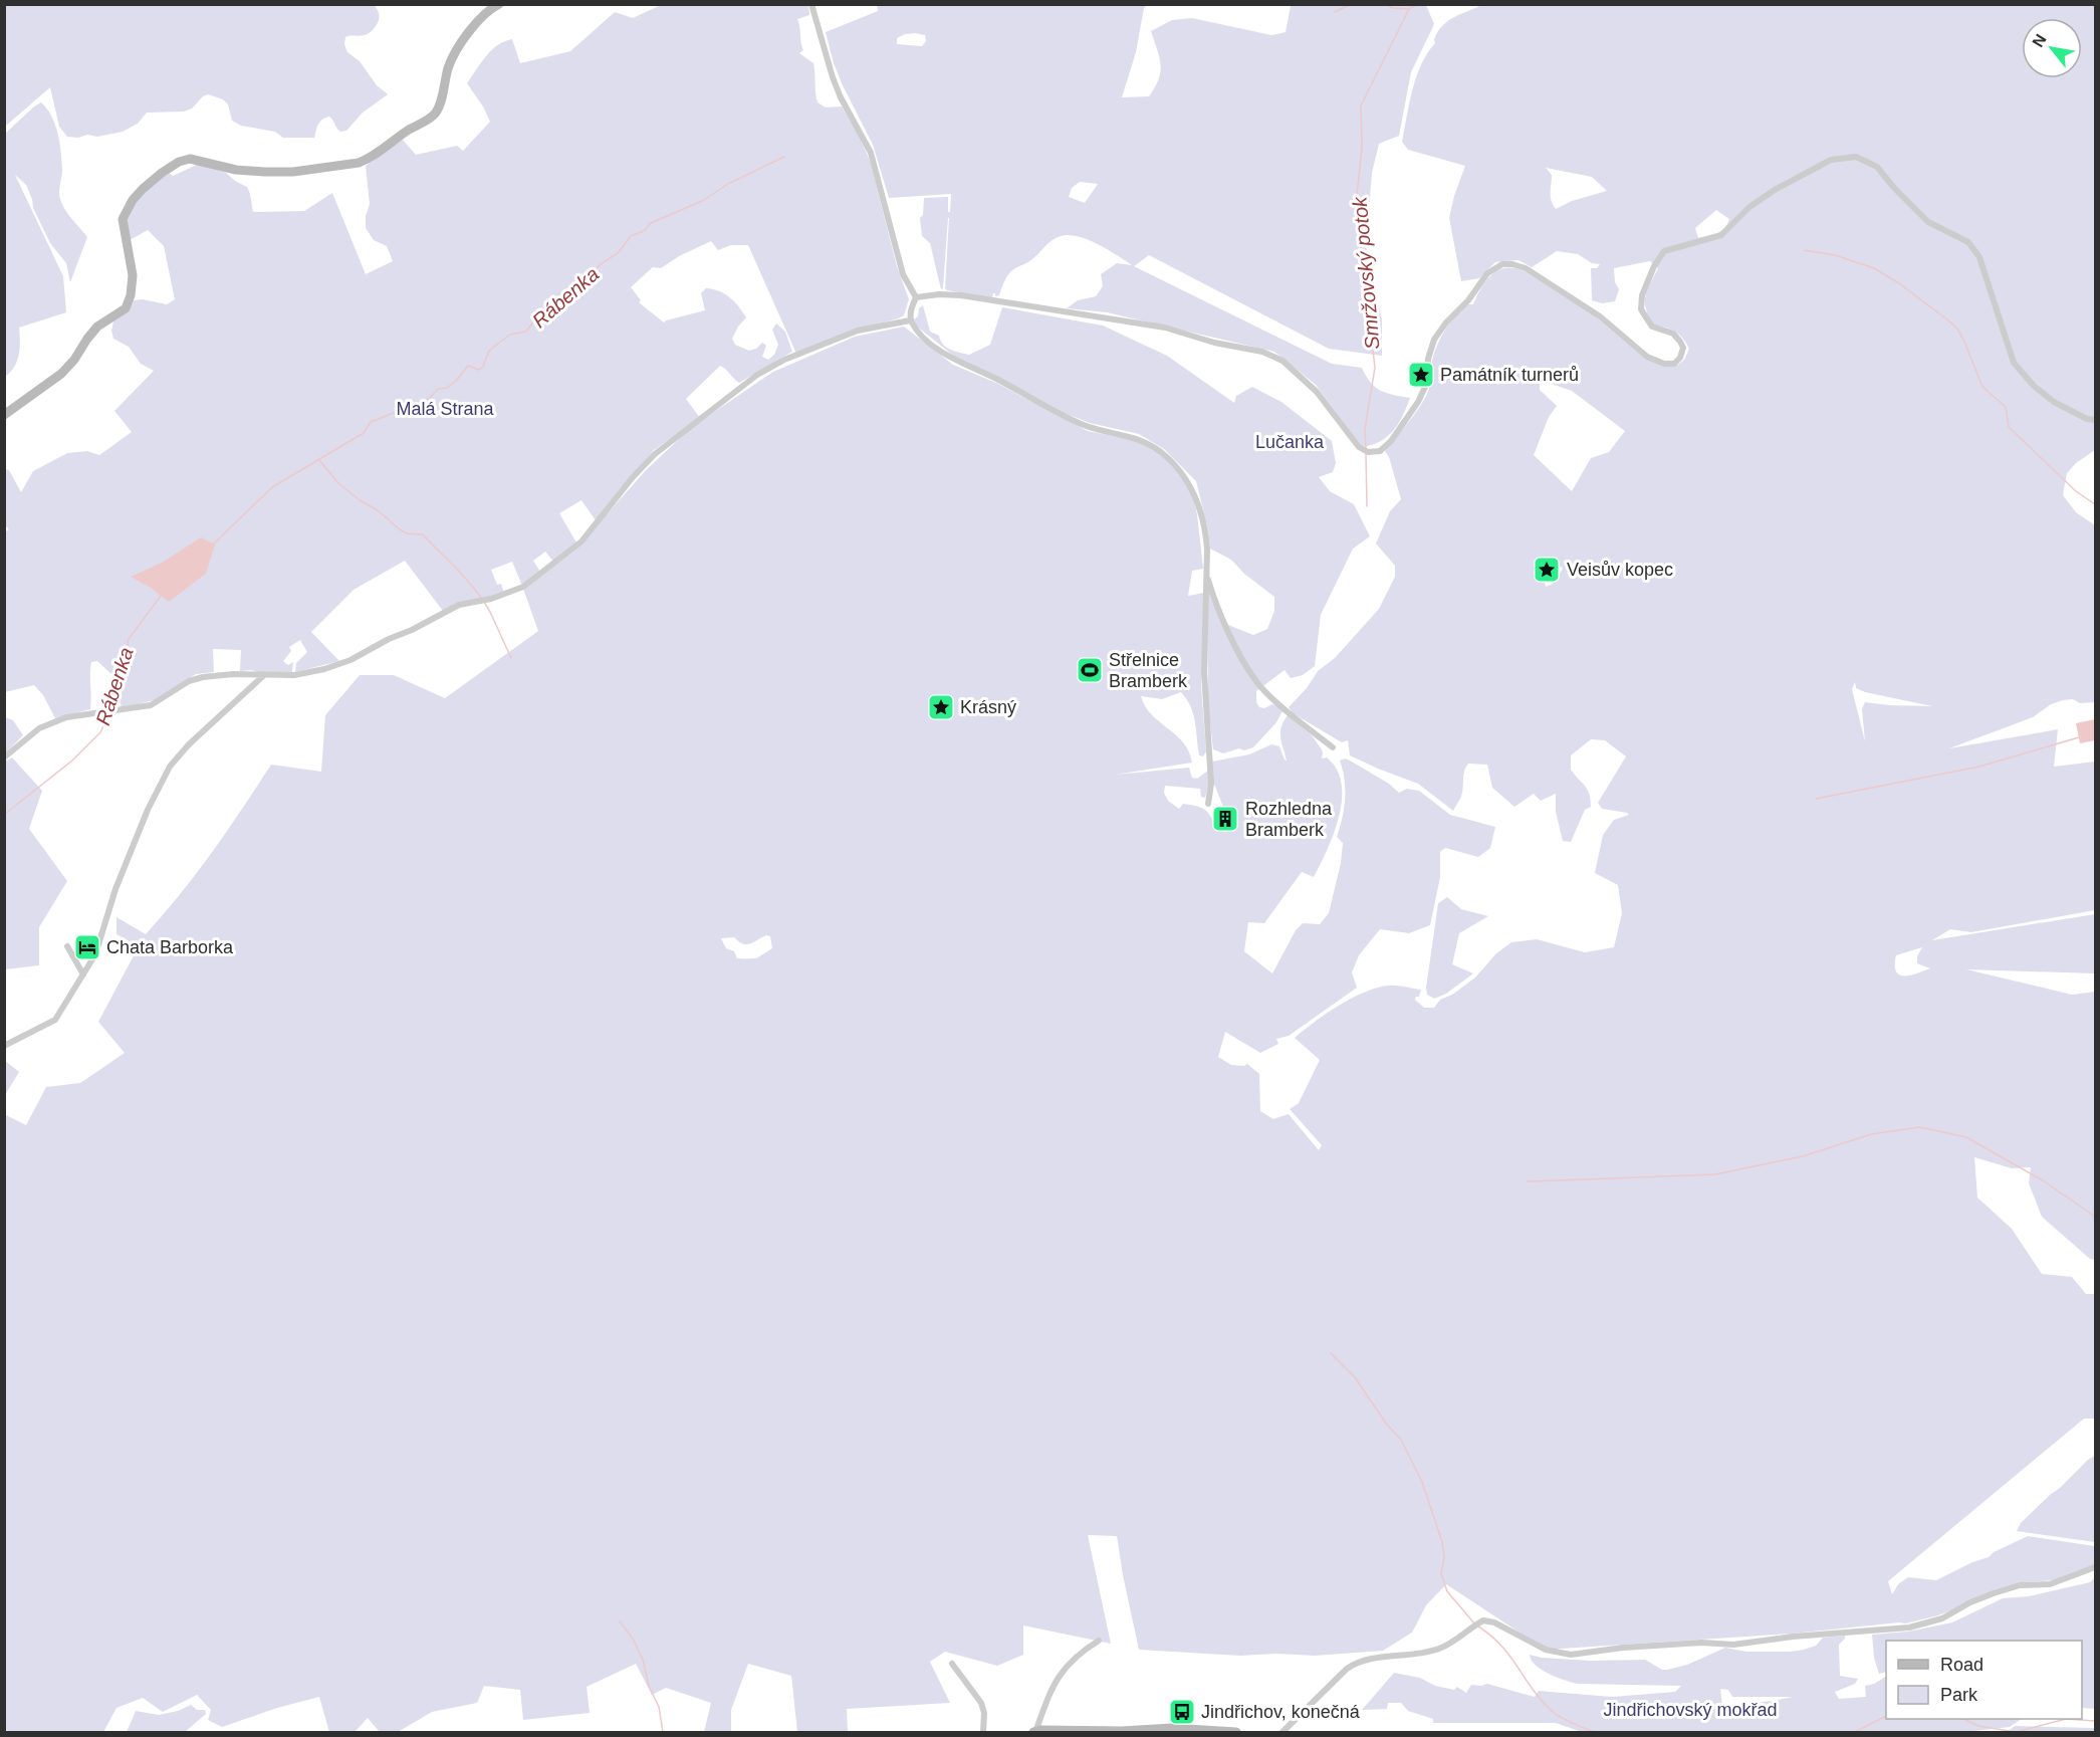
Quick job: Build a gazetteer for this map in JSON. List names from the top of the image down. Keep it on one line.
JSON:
{"water":["Smržovský potok","Rábenka"],"parks":["Malá Strana","Lučanka","Jindřichovský mokřad"],"places":{"place":["Památník turnerů","Veisův kopec","Krásný"],"sports":["Střelnice Bramberk"],"building":["Rozhledna Bramberk"],"hotel":["Chata Barborka"],"bus stop":["Jindřichov, konečná"]},"legend":["Road","Park"],"north":"top left"}
